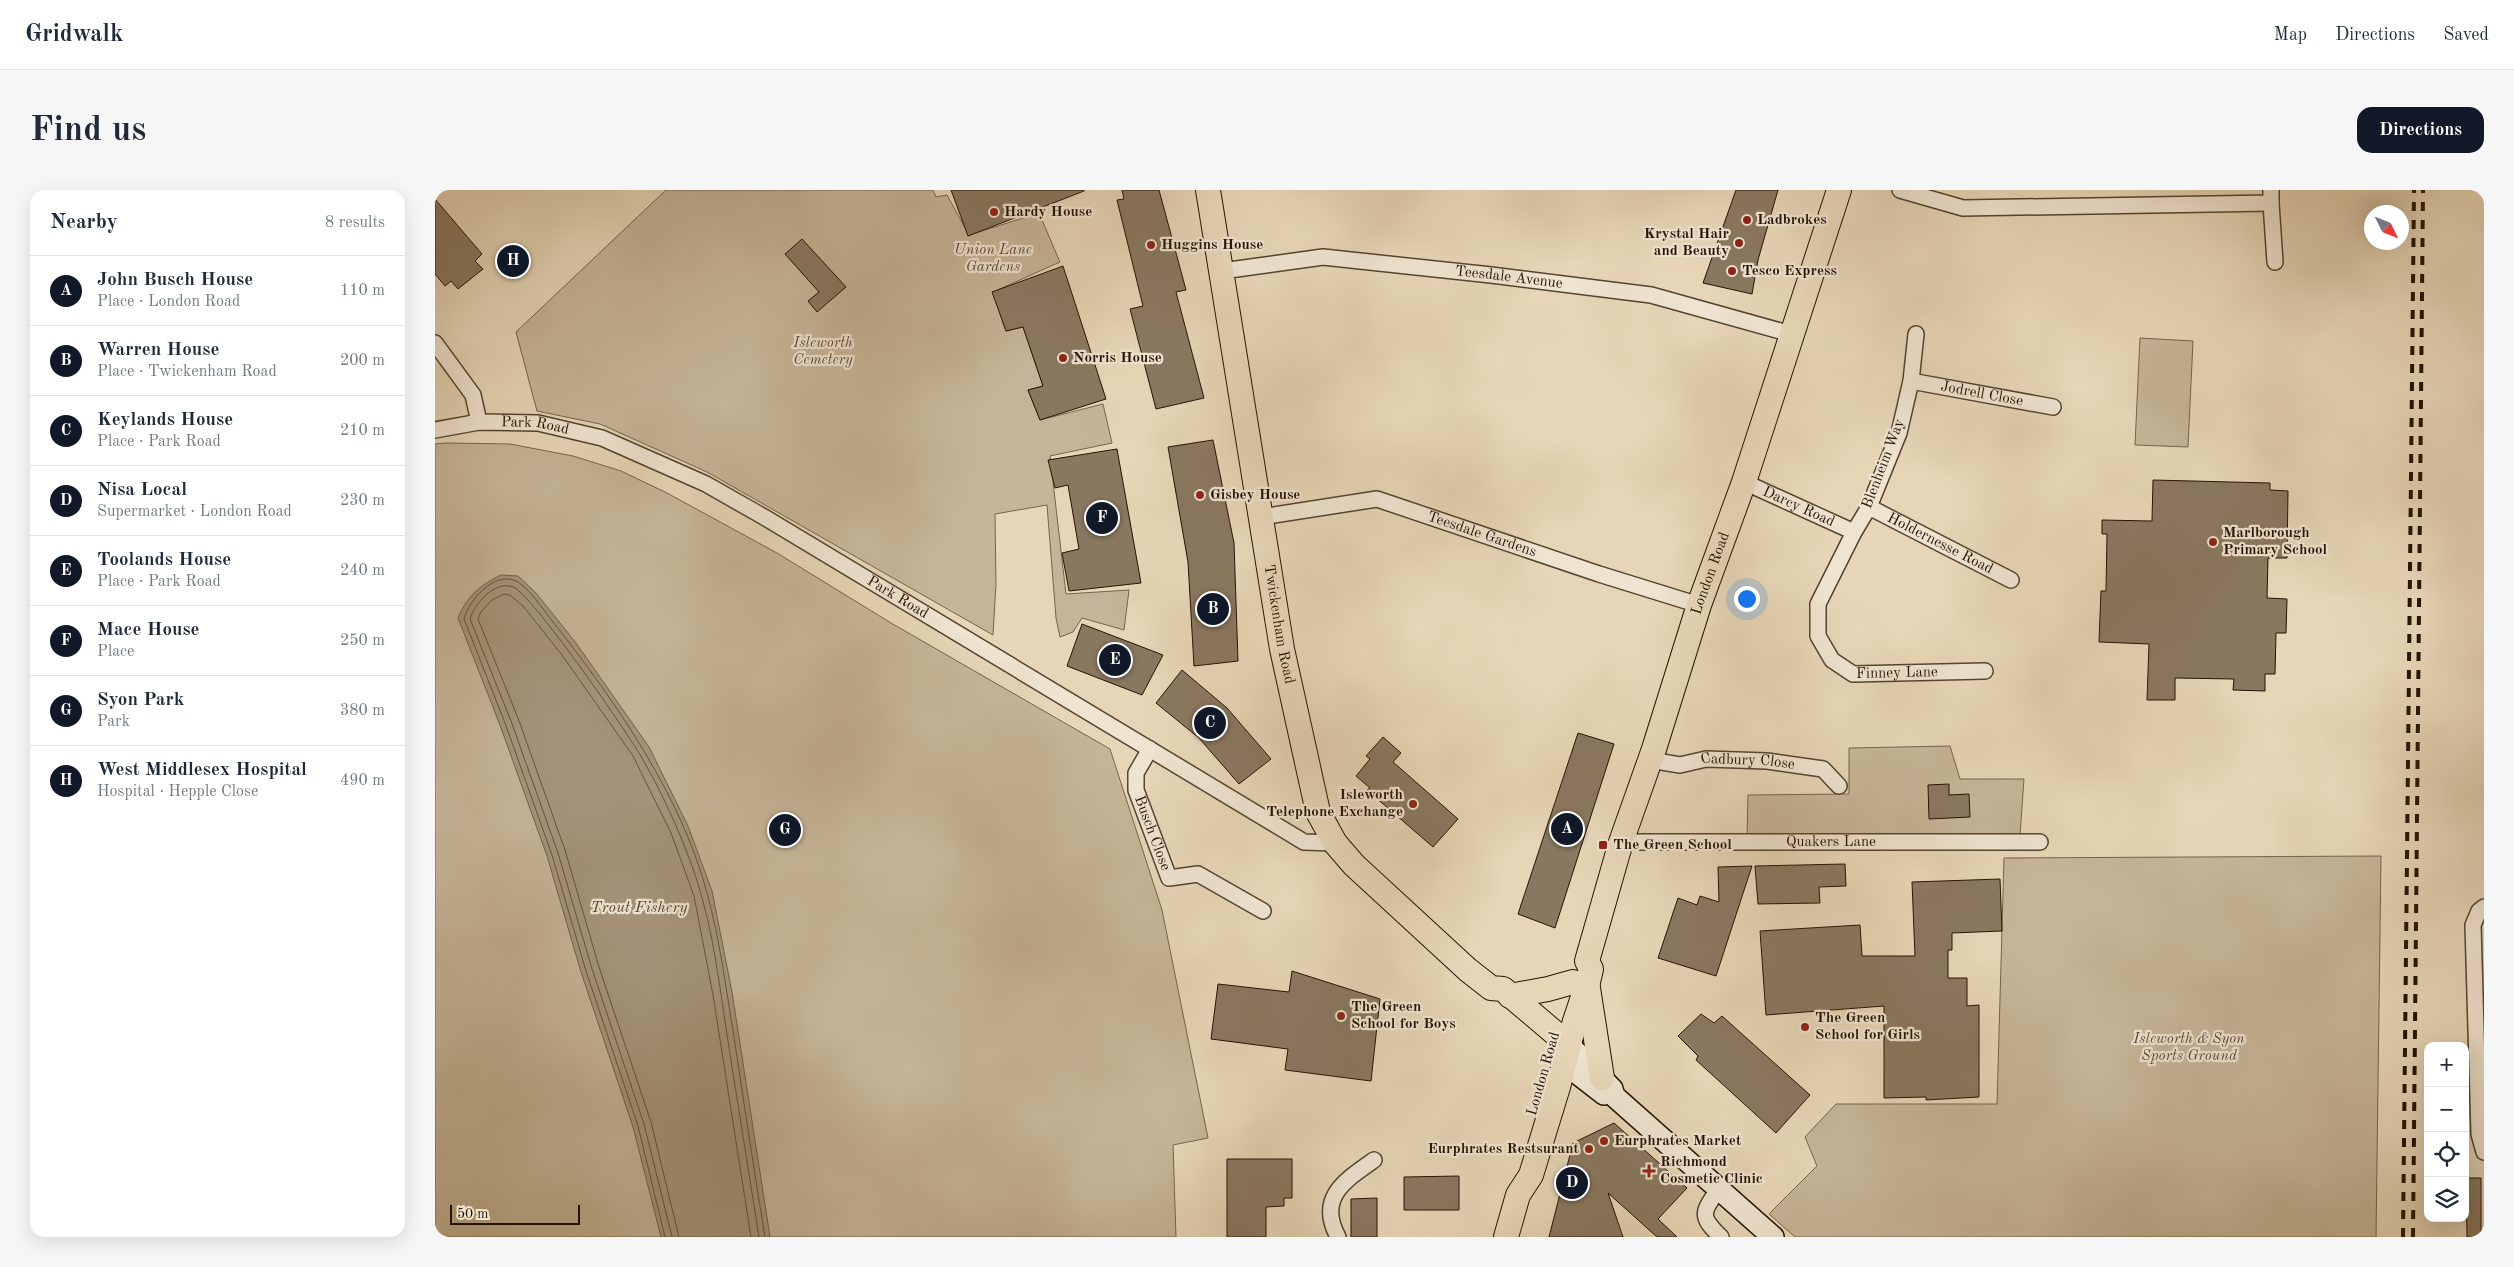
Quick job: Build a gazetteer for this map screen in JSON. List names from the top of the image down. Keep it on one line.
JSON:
{"streets":{"main road":["London Road","Twickenham Road"],"street":["Teesdale Avenue","Jodrell Close","Park Road","Blenheim Way","Darcy Road","Teesdale Gardens","Holdernesse Road","Finney Lane","Cadbury Close","Busch Close","Quakers Lane"]},"crossings":[["Teesdale Avenue","London Road"],["Teesdale Avenue","Twickenham Road"],["Jodrell Close","Blenheim Way"],["Park Road","Twickenham Road"],["Park Road","Busch Close"],["Blenheim Way","Darcy Road"],["Blenheim Way","Holdernesse Road"],["Blenheim Way","Finney Lane"],["Darcy Road","London Road"],["Darcy Road","Finney Lane"],["Teesdale Gardens","London Road"],["Teesdale Gardens","Twickenham Road"],["London Road","Twickenham Road"],["London Road","Cadbury Close"],["London Road","Quakers Lane"]],"water":["Trout Fishery"],"parks":["Union Lane Gardens","Isleworth Cemetery","Isleworth & Syon Sports Ground"],"places":{"other":["Hardy House","Ladbrokes","Krystal Hair and Beauty","Huggins House","Tesco Express","Norris House","Gisbey House","Marlborough Primary School","Isleworth Telephone Exchange","The Green School for Boys","The Green School for Girls","Eurphrates Market","Eurphrates Restsurant"],"transit":["The Green School"],"health":["Richmond Cosmetic Clinic"]},"scale_bar":"50 m","north":"bottom right","page":{"header":"Gridwalk","nav":["Map","Directions","Saved"],"buttons":"Directions","title":"Find us","heading":["Nearby","8 results"],"pins":["H","F","B","E","C","A","G","D"],"list":[{"mark":"A","name":"John Busch House","note":"Place · London Road","value":"110 m"},{"mark":"B","name":"Warren House","note":"Place · Twickenham Road","value":"200 m"},{"mark":"C","name":"Keylands House","note":"Place · Park Road","value":"210 m"},{"mark":"D","name":"Nisa Local","note":"Supermarket · London Road","value":"230 m"},{"mark":"E","name":"Toolands House","note":"Place · Park Road","value":"240 m"},{"mark":"F","name":"Mace House","note":"Place","value":"250 m"},{"mark":"G","name":"Syon Park","note":"Park","value":"380 m"},{"mark":"H","name":"West Middlesex Hospital","note":"Hospital · Hepple Close","value":"490 m"}],"map_buttons":["+","−"],"scale":"50 m"}}
